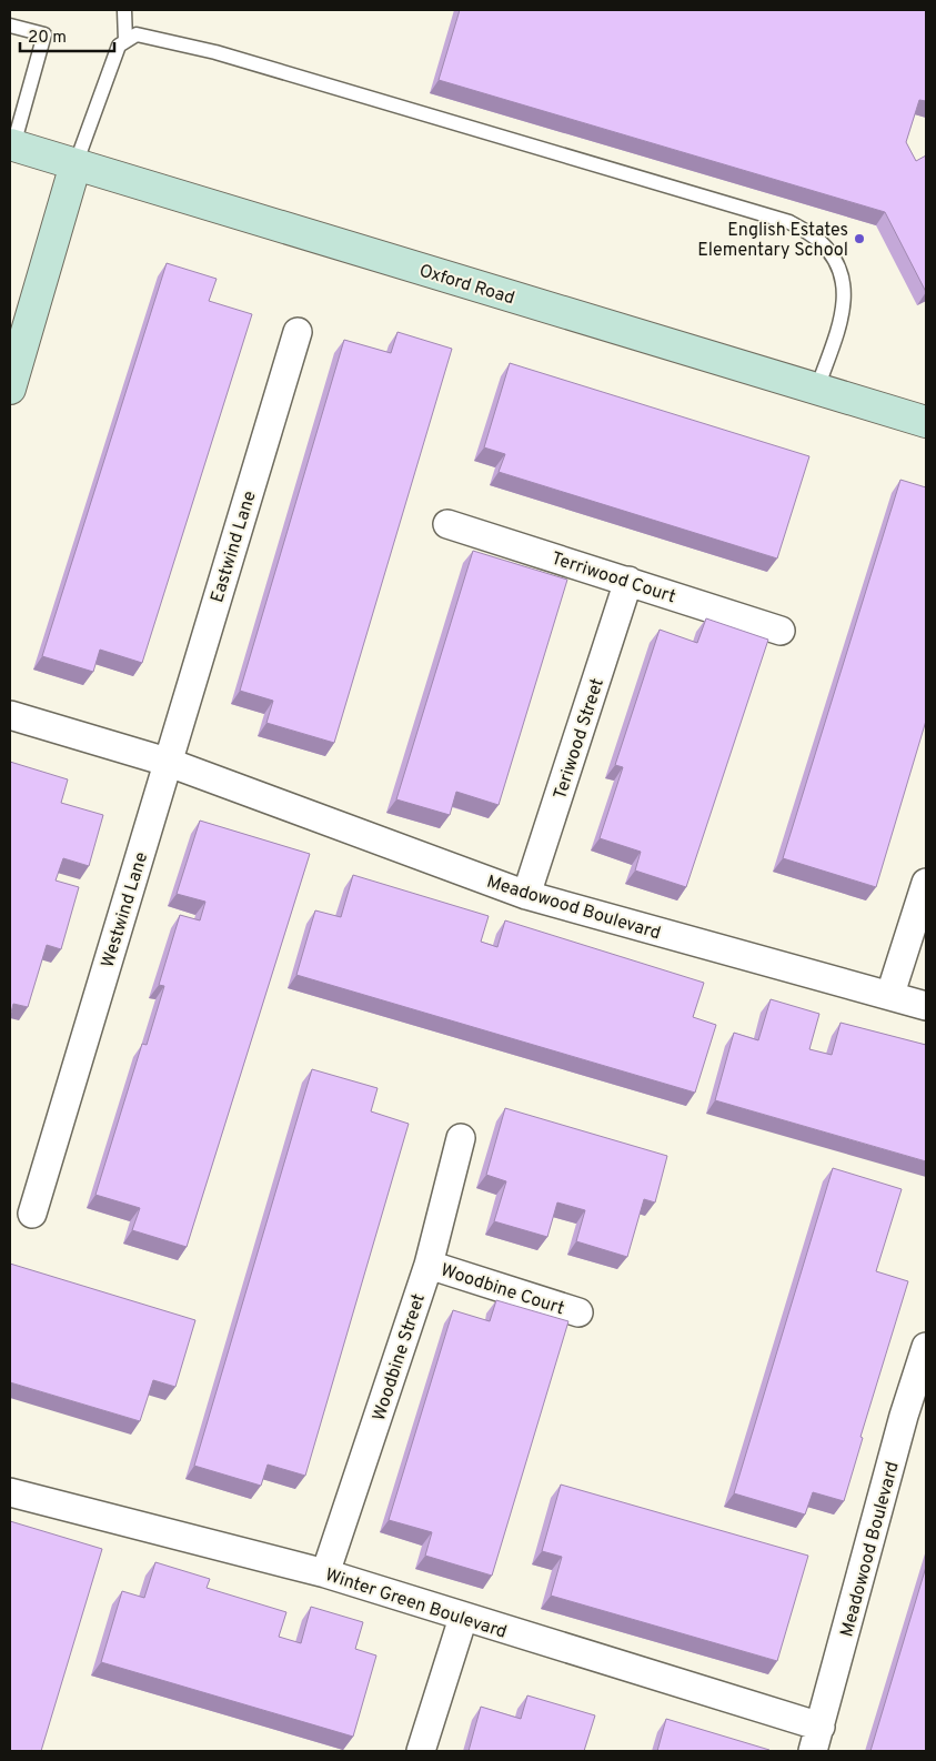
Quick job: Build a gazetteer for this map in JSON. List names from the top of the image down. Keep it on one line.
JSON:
{"streets":{"street":["Oxford Road","Eastwind Lane","Terriwood Court","Teriwood Street","Meadowood Boulevard","Westwind Lane","Woodbine Court","Woodbine Street","Winter Green Boulevard"]},"crossings":[["Eastwind Lane","Meadowood Boulevard"],["Eastwind Lane","Westwind Lane"],["Terriwood Court","Teriwood Street"],["Teriwood Street","Meadowood Boulevard"],["Meadowood Boulevard","Westwind Lane"],["Meadowood Boulevard","Winter Green Boulevard"],["Woodbine Court","Woodbine Street"],["Woodbine Street","Winter Green Boulevard"]],"places":["English Estates Elementary School"],"scale_bar":"20 m"}
